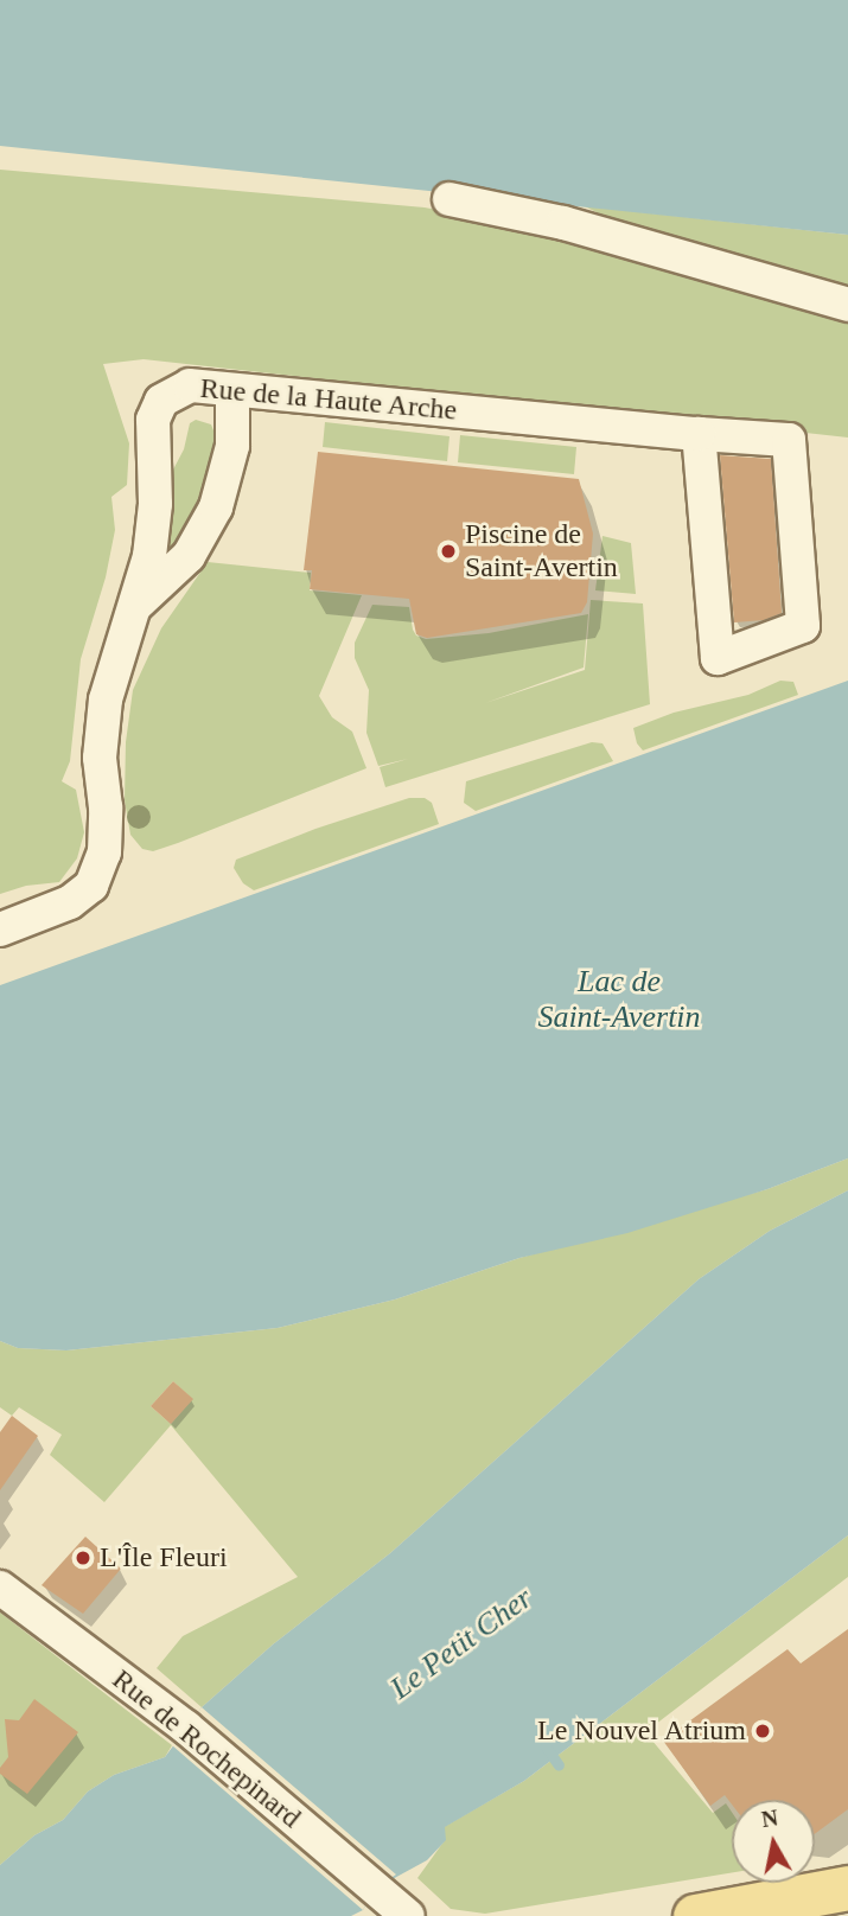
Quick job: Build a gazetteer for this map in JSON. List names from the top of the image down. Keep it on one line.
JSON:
{"streets":{"street":["Rue de la Haute Arche","Rue de Rochepinard"]},"water":["Lac de Saint-Avertin","Le Petit Cher"],"places":["Piscine de Saint-Avertin","L'Île Fleuri","Le Nouvel Atrium"],"north":"top"}
